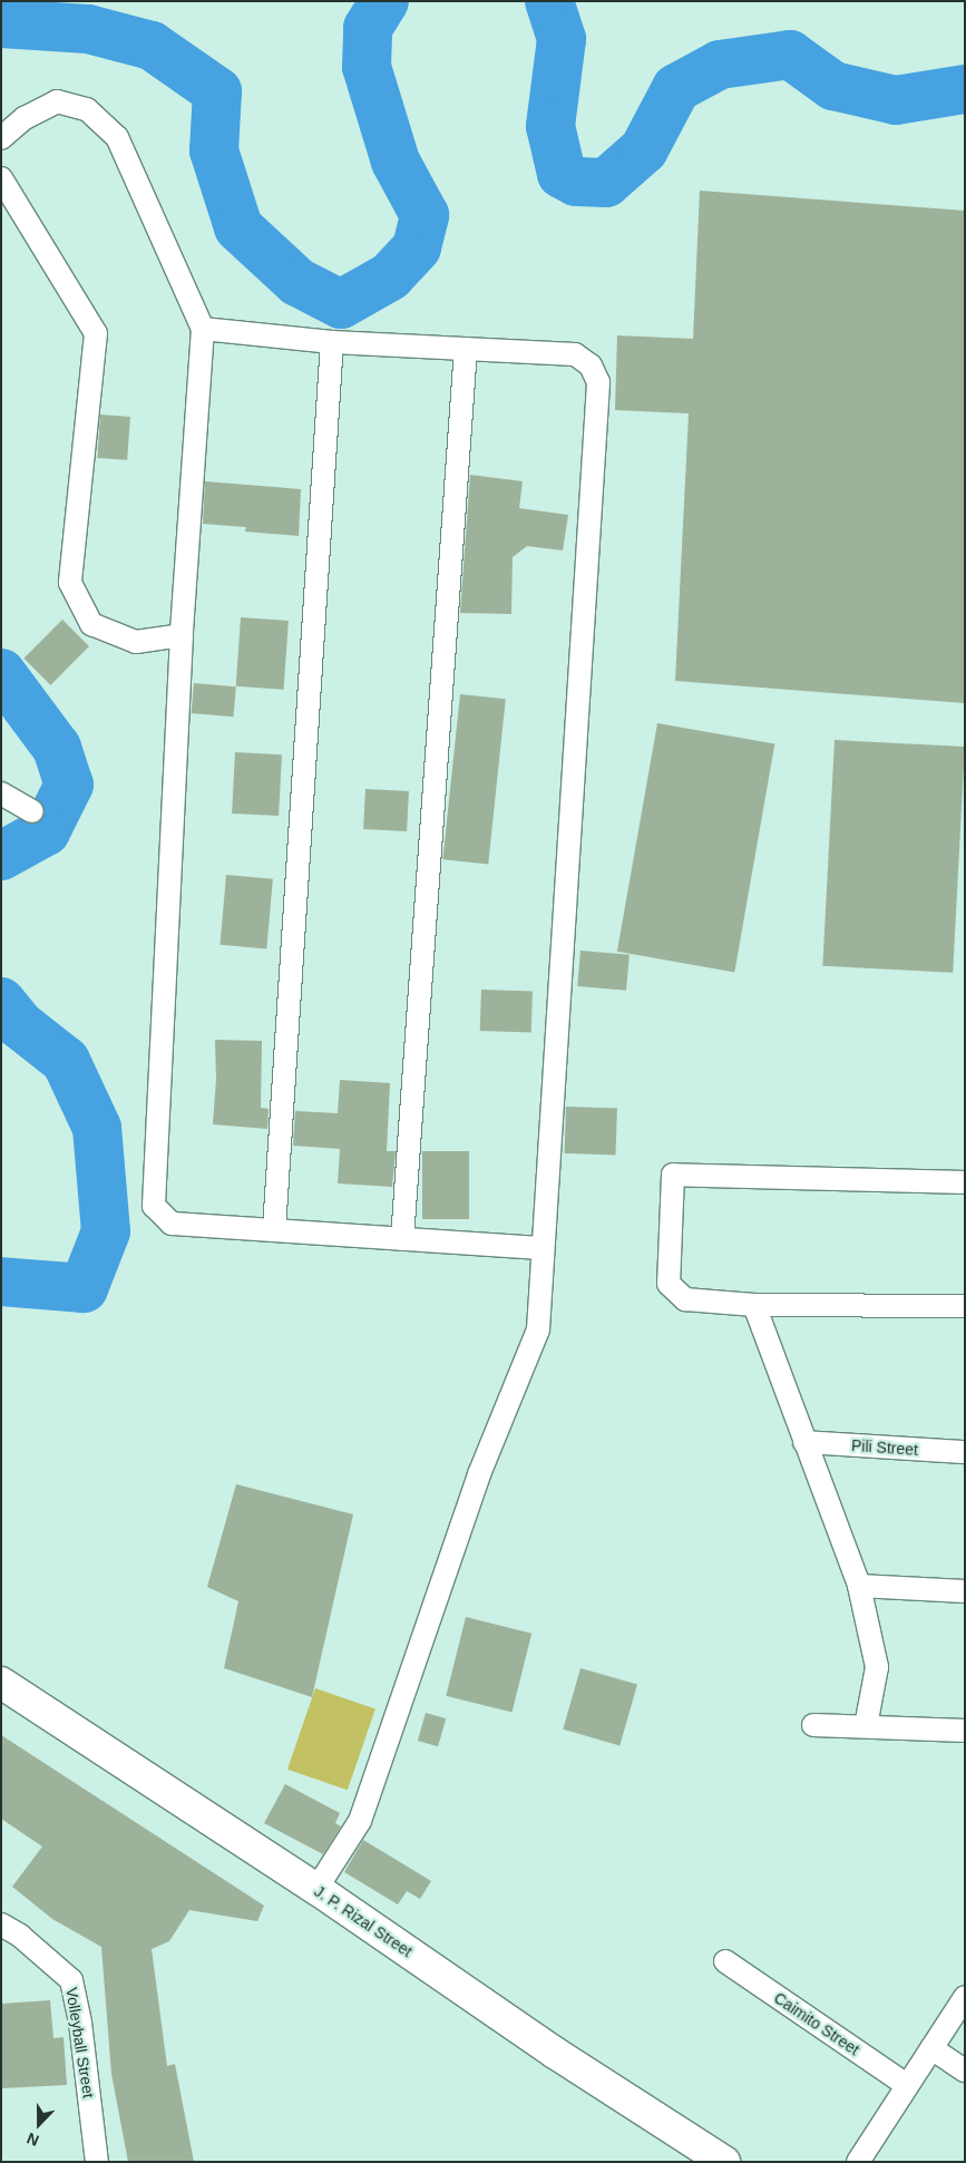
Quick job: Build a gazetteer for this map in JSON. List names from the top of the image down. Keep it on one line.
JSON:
{"streets":{"main road":["J. P. Rizal Street"],"street":["Pili Street","Caimito Street","Volleyball Street"]},"north":"bottom"}
